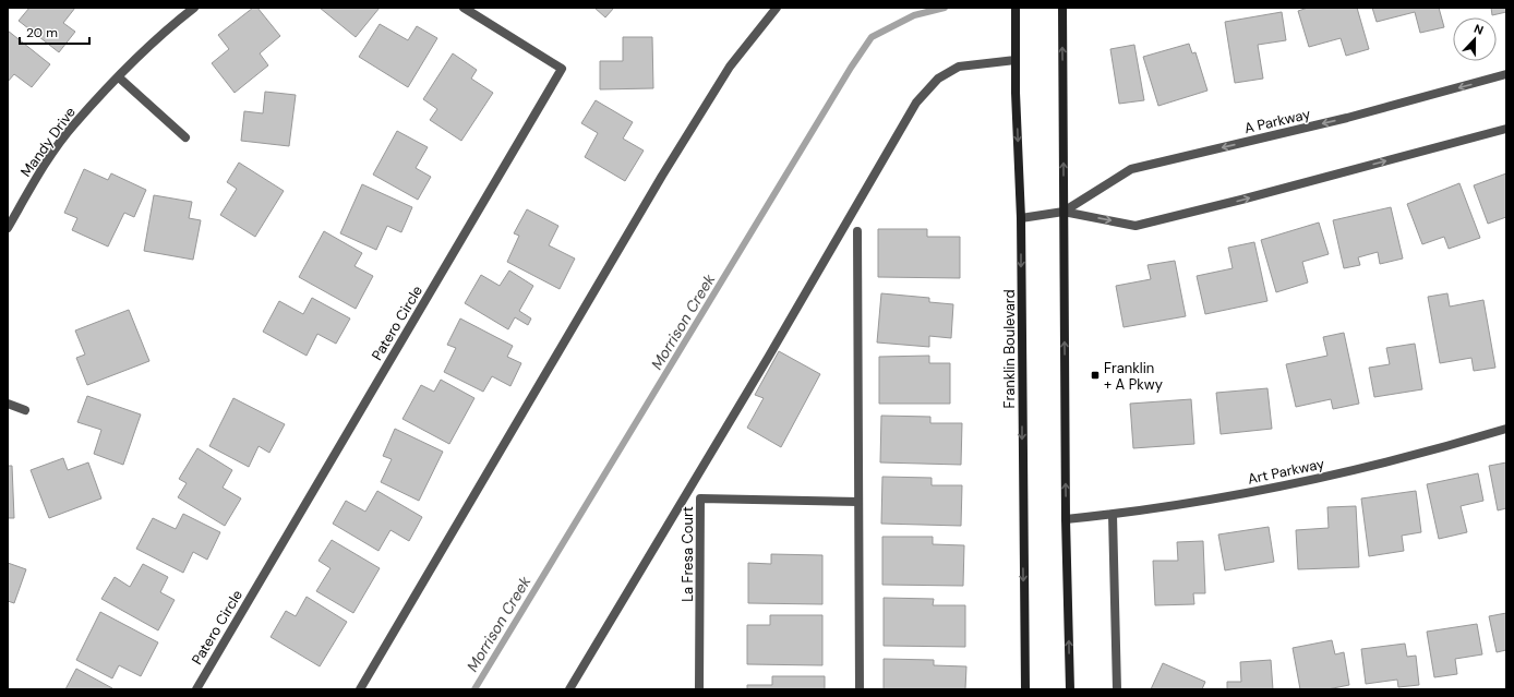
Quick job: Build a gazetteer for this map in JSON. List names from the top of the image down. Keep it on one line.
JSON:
{"streets":{"main road":["Franklin Boulevard"],"street":["A Parkway","Mandy Drive","Patero Circle","Art Parkway","La Fresa Court"]},"crossings":[["A Parkway","Franklin Boulevard"]],"water":["Morrison Creek"],"places":{"transit":["Franklin + A Pkwy"]},"scale_bar":"20 m","north":"top"}
